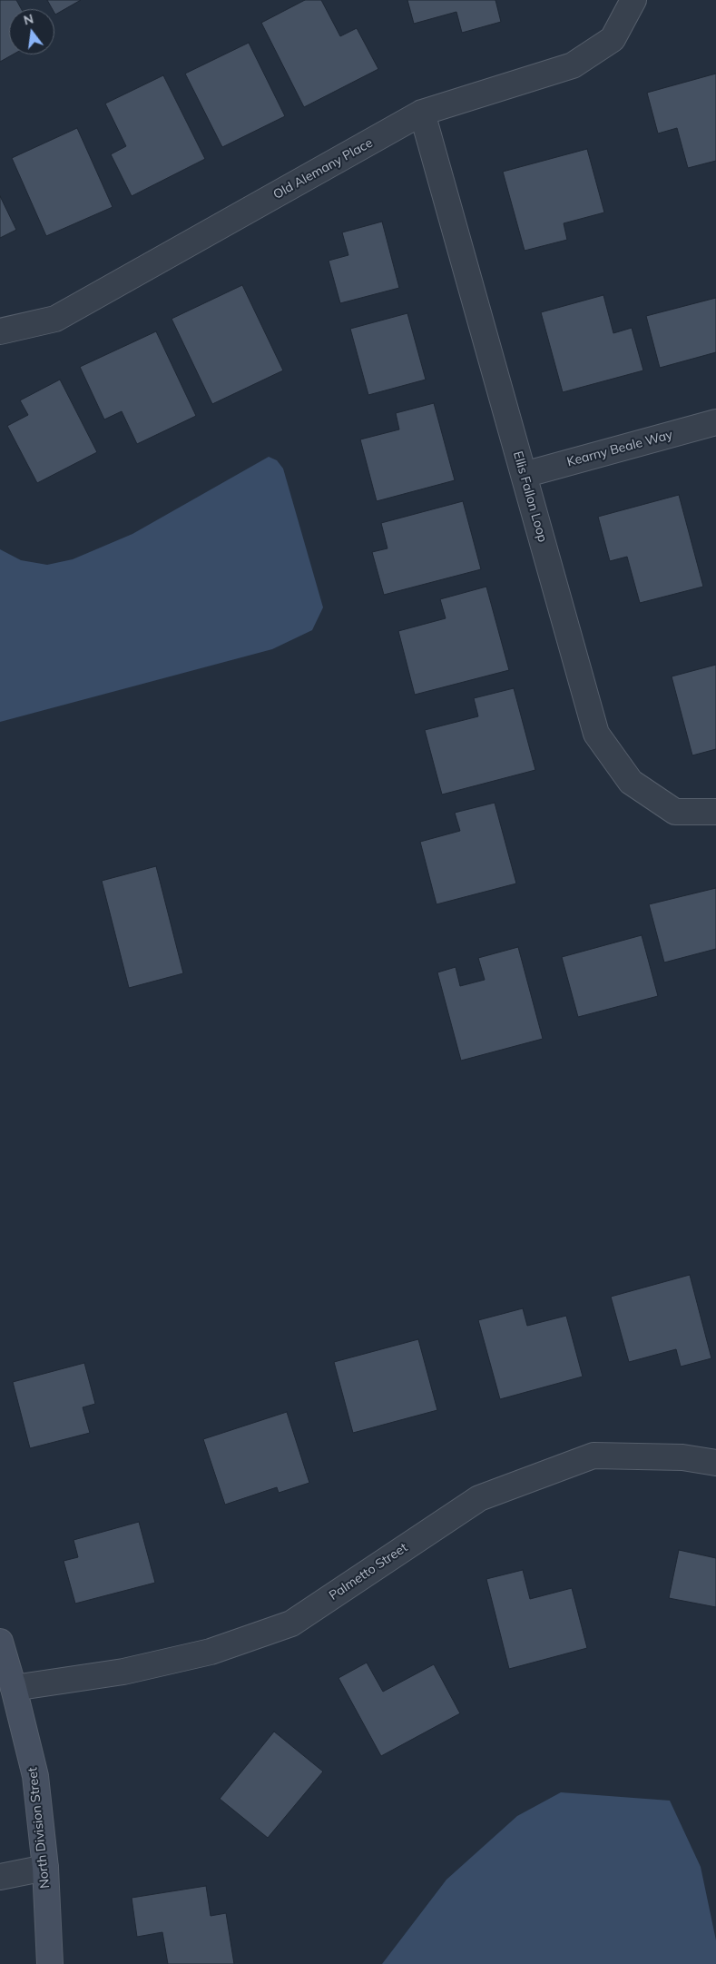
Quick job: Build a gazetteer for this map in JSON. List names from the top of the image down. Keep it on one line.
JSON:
{"streets":{"street":["Old Alemany Place","Kearny Beale Way","Ellis Fallon Loop","Palmetto Street","North Division Street"]},"crossings":[["Old Alemany Place","Ellis Fallon Loop"],["Kearny Beale Way","Ellis Fallon Loop"],["Palmetto Street","North Division Street"]],"north":"top"}
